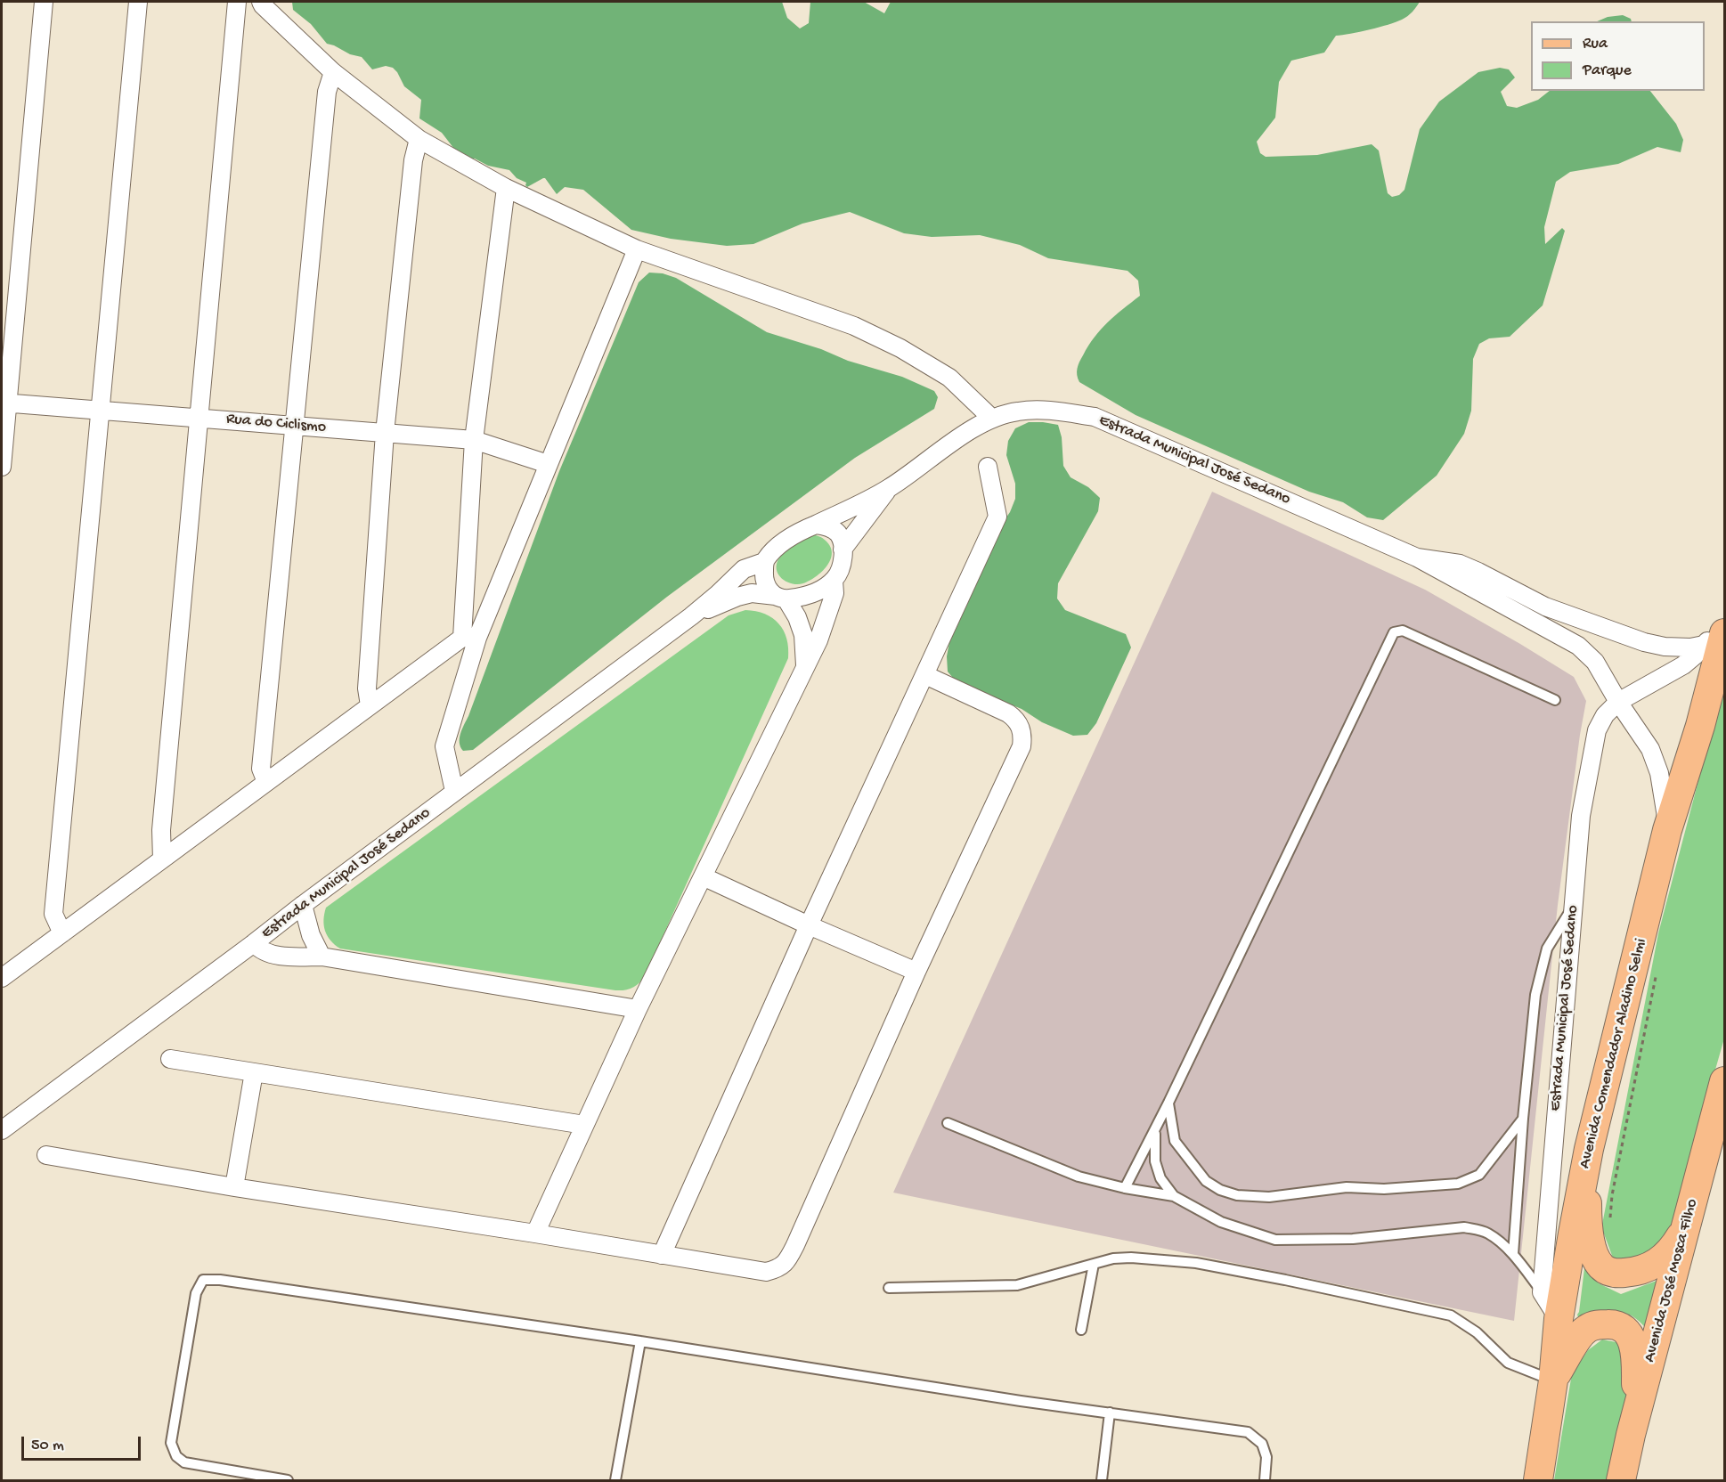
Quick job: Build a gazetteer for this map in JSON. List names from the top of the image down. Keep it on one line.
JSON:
{"streets":{"main road":["Avenida Comendador Aladino Selmi","Avenida José Mosca Filho"],"street":["Rua do Ciclismo","Estrada Municipal José Sedano"]},"crossings":[["Estrada Municipal José Sedano","Avenida Comendador Aladino Selmi"]],"legend":["Rua","Parque"],"scale_bar":"50 m"}
